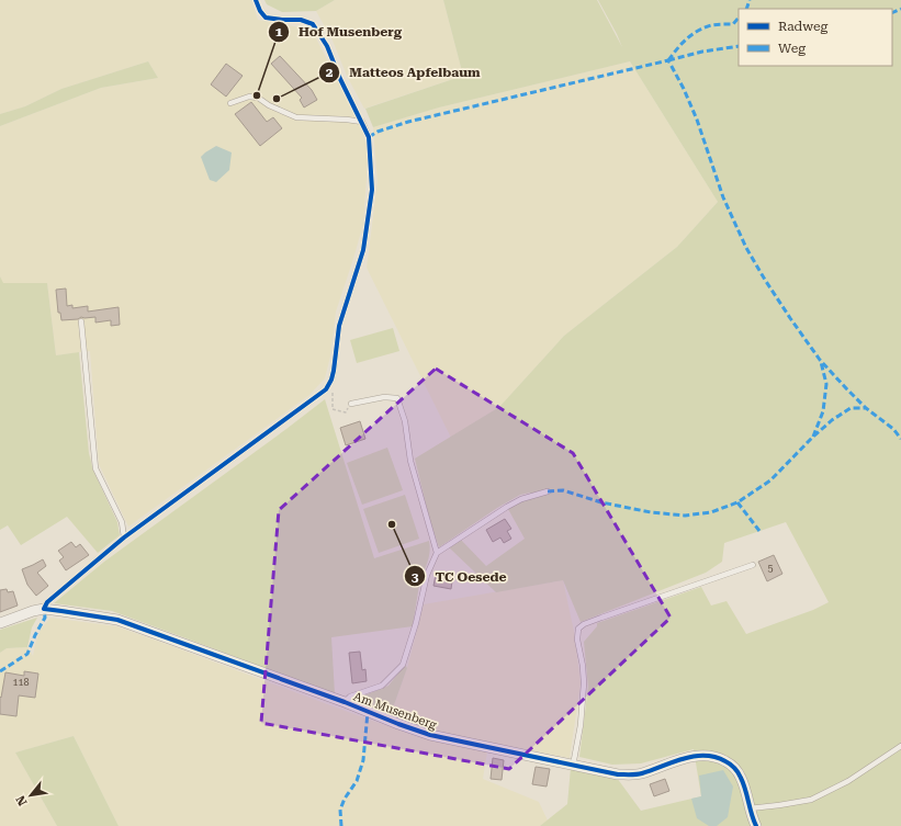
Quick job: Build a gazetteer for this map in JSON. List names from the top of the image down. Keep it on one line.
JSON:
{"streets":{"street":["Am Musenberg"]},"places":["Hof Musenberg","Matteos Apfelbaum","TC Oesede"],"house_numbers":["5","118"],"legend":["Radweg","Weg"],"north":"bottom left"}
